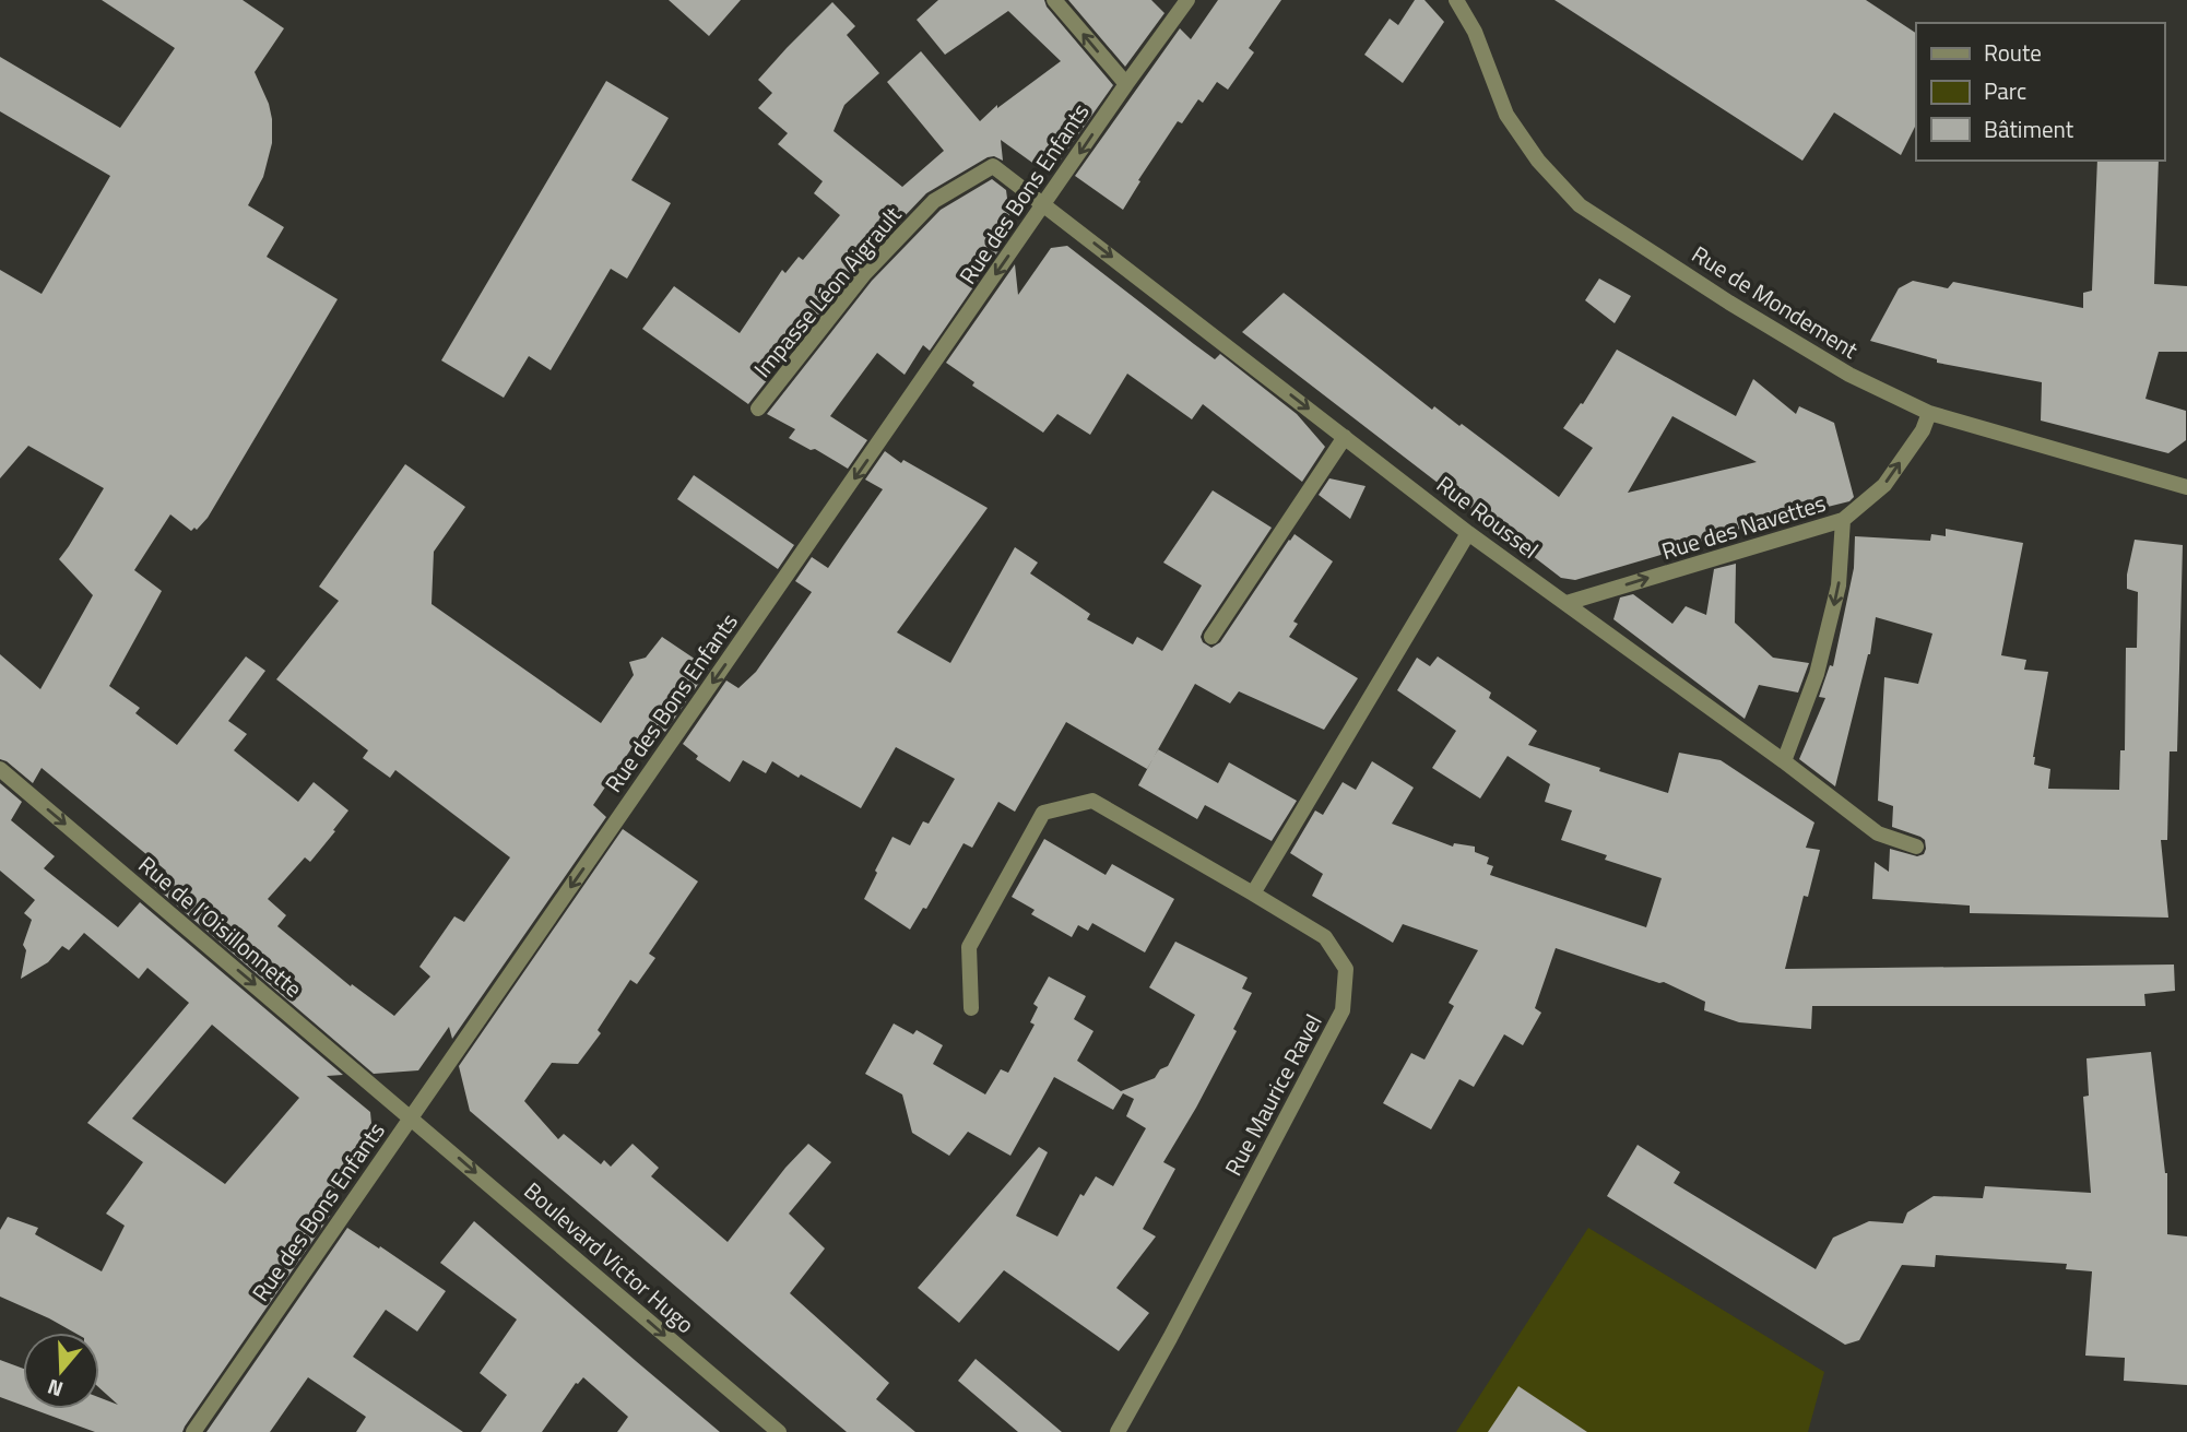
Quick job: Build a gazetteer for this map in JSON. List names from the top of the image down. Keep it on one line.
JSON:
{"streets":{"street":["Rue des Bons Enfants","Impasse Léon Aigrault","Rue de Mondement","Rue Roussel","Rue des Navettes","Rue de l’Oisillonnette","Rue Maurice Ravel","Boulevard Victor Hugo"]},"crossings":[["Rue des Bons Enfants","Impasse Léon Aigrault"],["Rue des Bons Enfants","Rue Roussel"],["Rue des Bons Enfants","Rue de l’Oisillonnette"],["Rue des Bons Enfants","Boulevard Victor Hugo"],["Impasse Léon Aigrault","Rue Roussel"],["Rue de Mondement","Rue des Navettes"],["Rue Roussel","Rue des Navettes"],["Rue de l’Oisillonnette","Boulevard Victor Hugo"]],"one_way":["Rue des Bons Enfants","Rue Roussel","Rue des Navettes","Rue de l’Oisillonnette","Boulevard Victor Hugo"],"legend":["Route","Parc","Bâtiment"],"north":"bottom"}
